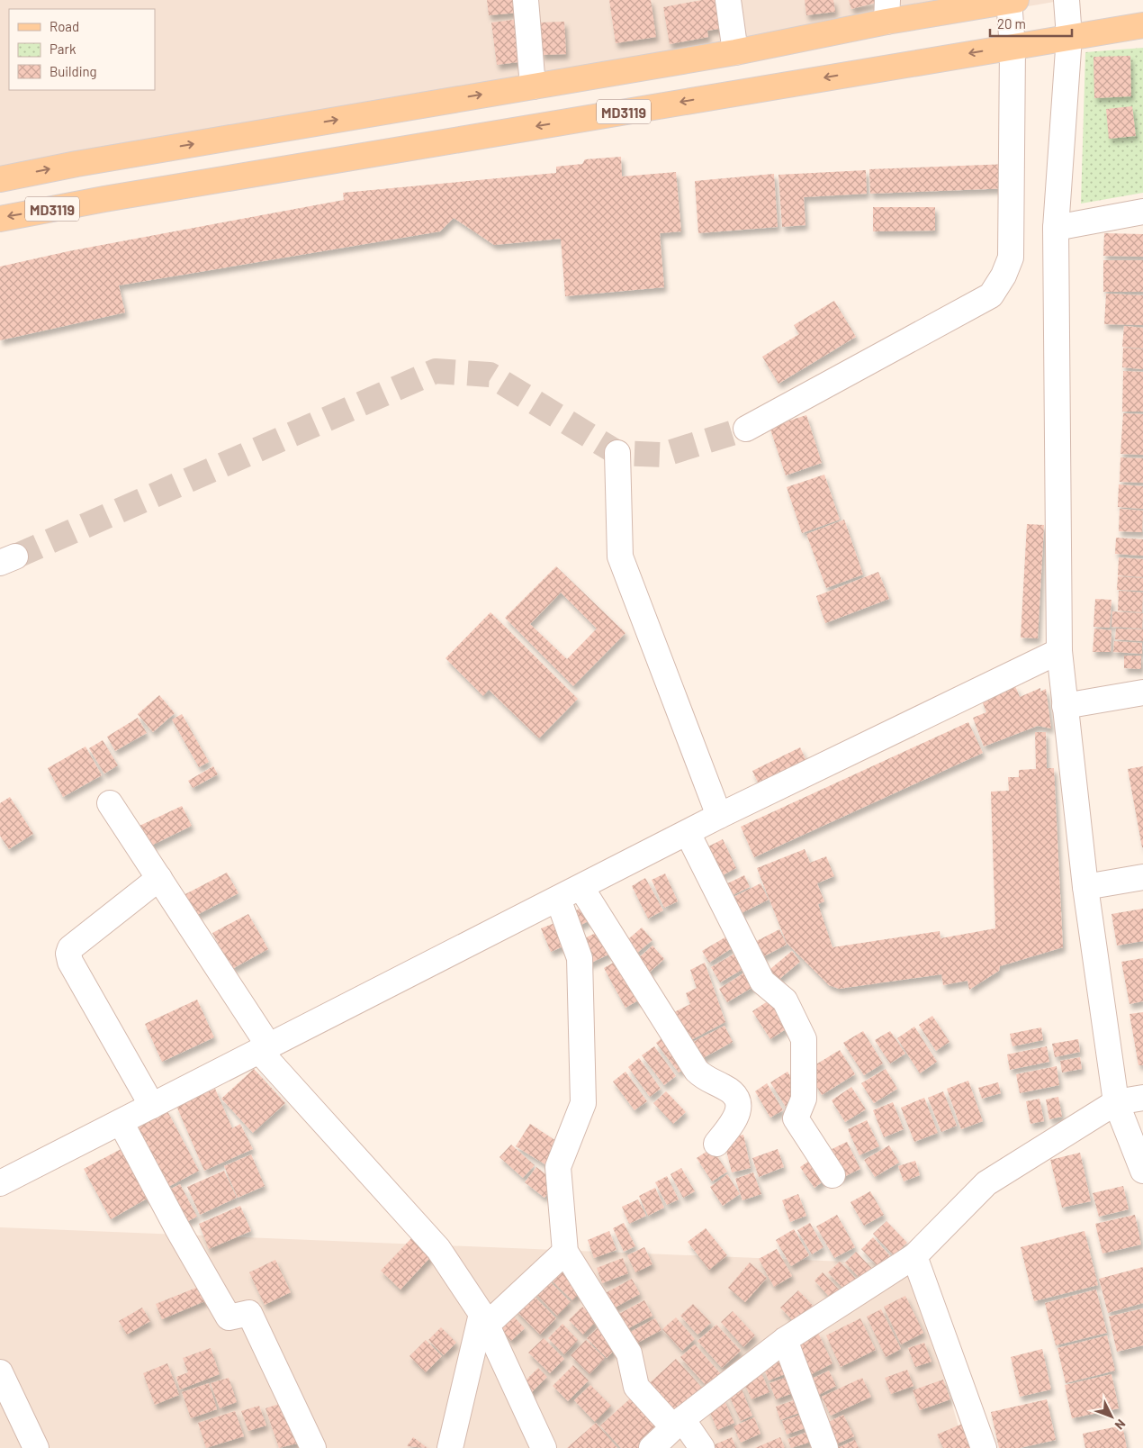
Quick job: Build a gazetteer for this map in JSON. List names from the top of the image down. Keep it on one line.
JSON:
{"streets":{"main road":["MD3119"]},"legend":["Road","Park","Building"],"scale_bar":"20 m","north":"bottom right"}
